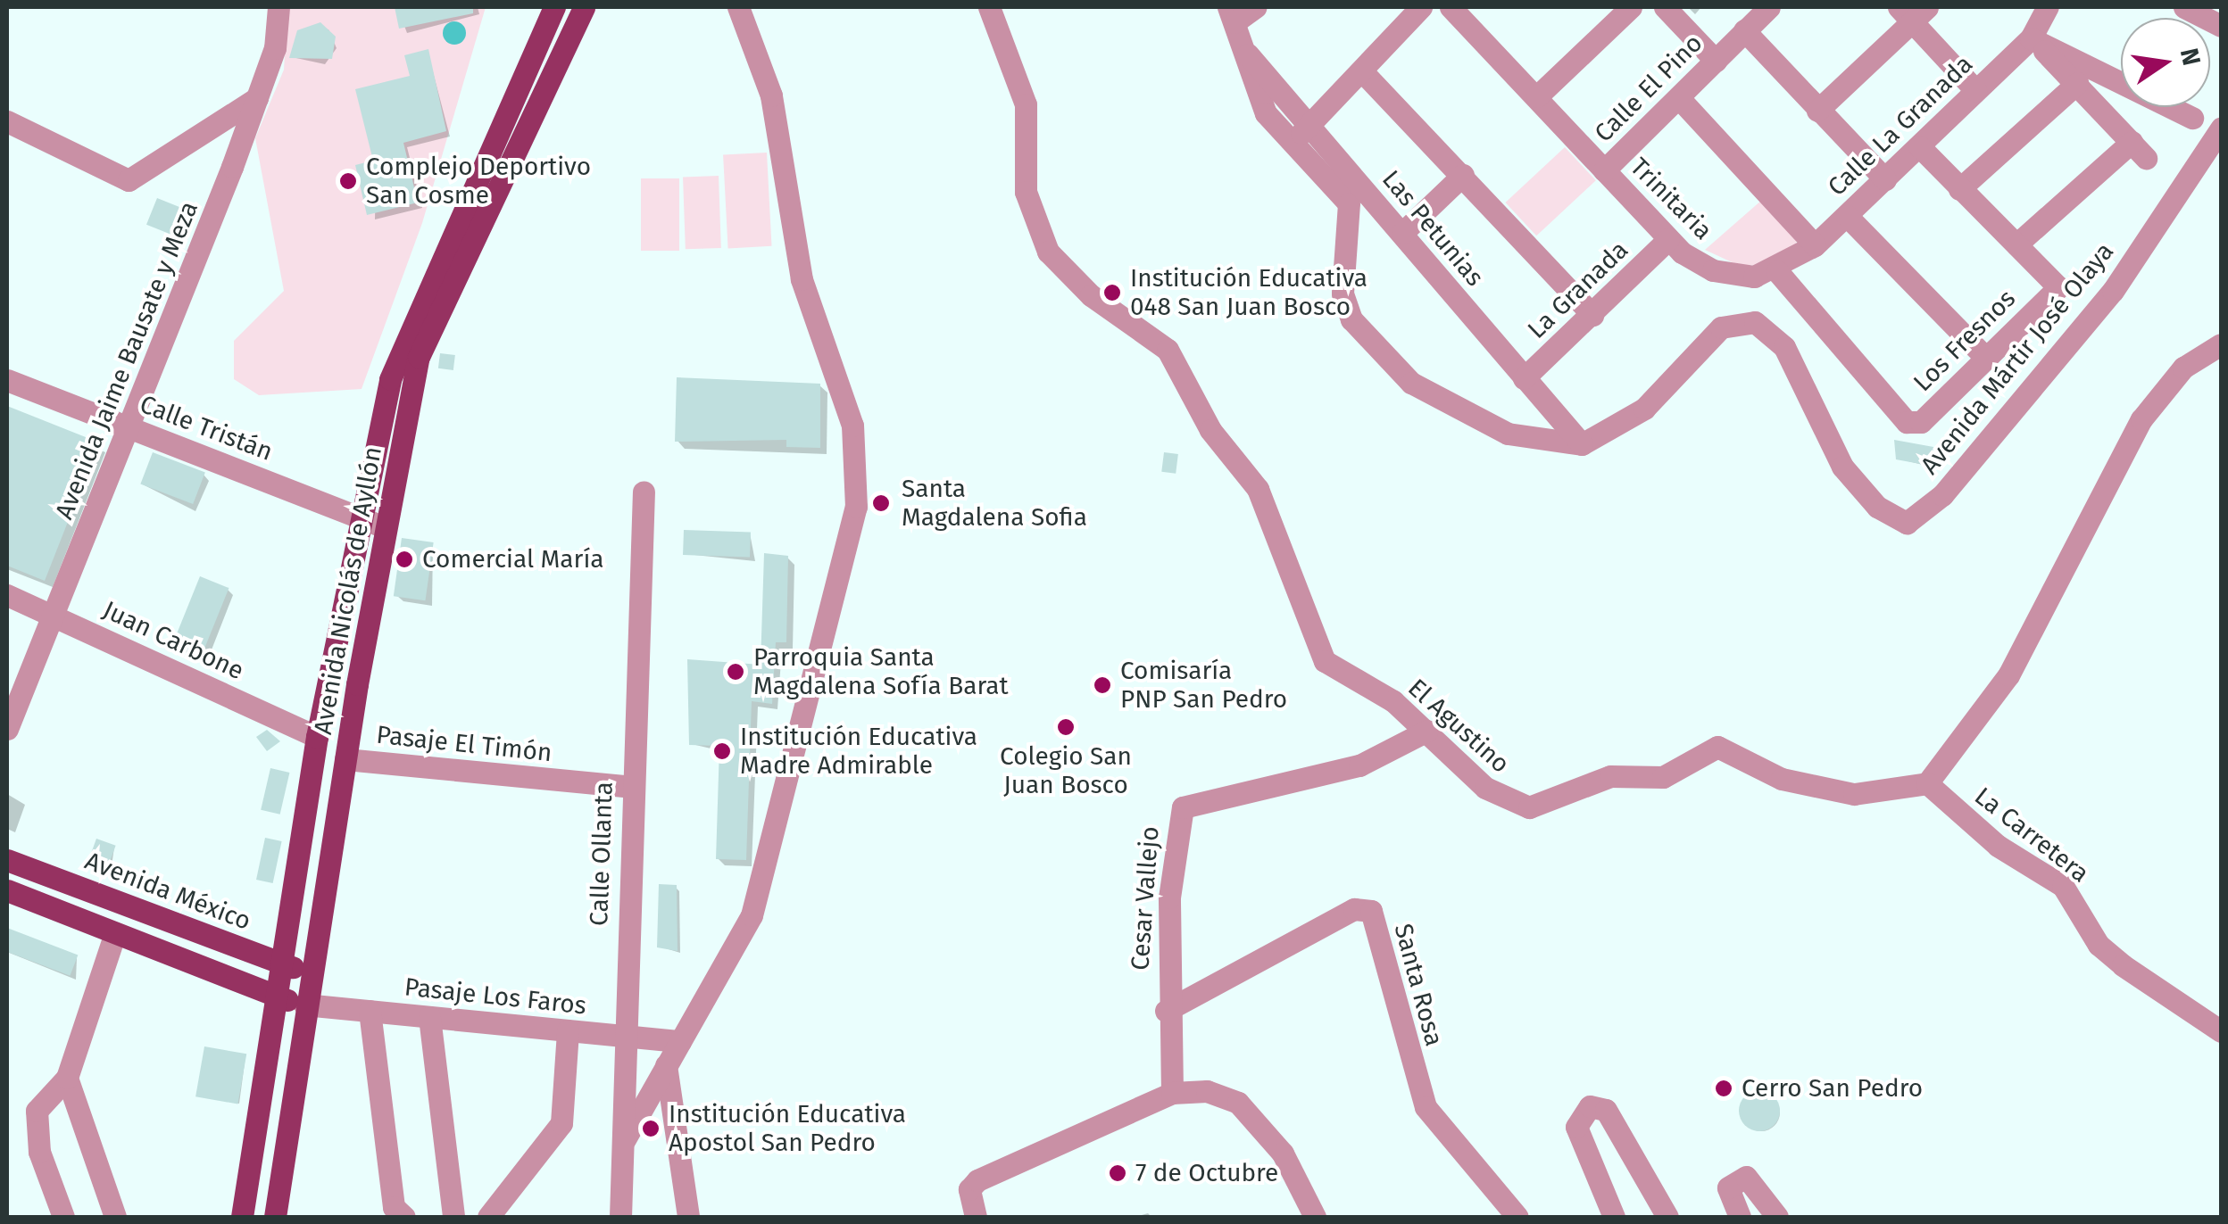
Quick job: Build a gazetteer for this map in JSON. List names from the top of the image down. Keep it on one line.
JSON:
{"streets":{"main road":["Avenida Nicolás de Ayllón","Avenida México"],"street":["Calle El Pino","Calle La Granada","Trinitaria","Las Petunias","La Granada","Los Fresnos","Avenida Mártir José Olaya","Avenida Jaime Bausate y Meza","Calle Tristán","Juan Carbone","El Agustino","Pasaje El Timón","La Carretera","Calle Ollanta","Cesar Vallejo","Santa Rosa","Pasaje Los Faros"]},"crossings":[["Calle El Pino","Trinitaria"],["Calle La Granada","Trinitaria"],["Calle La Granada","Los Fresnos"],["Trinitaria","La Granada"],["Trinitaria","Los Fresnos"],["Las Petunias","La Granada"],["Las Petunias","Avenida Mártir José Olaya"],["Avenida Jaime Bausate y Meza","Calle Tristán"],["Avenida Jaime Bausate y Meza","Juan Carbone"],["Calle Tristán","Avenida Nicolás de Ayllón"],["Avenida Nicolás de Ayllón","Juan Carbone"],["Avenida Nicolás de Ayllón","Pasaje El Timón"],["Avenida Nicolás de Ayllón","Avenida México"],["Avenida Nicolás de Ayllón","Pasaje Los Faros"],["El Agustino","La Carretera"],["El Agustino","Cesar Vallejo"],["Pasaje El Timón","Calle Ollanta"],["Calle Ollanta","Pasaje Los Faros"],["Cesar Vallejo","Santa Rosa"]],"places":["Complejo Deportivo San Cosme","Institución Educativa 048 San Juan Bosco","Santa Magdalena Sofia","Comercial María","Parroquia Santa Magdalena Sofía Barat","Comisaría PNP San Pedro","Colegio San Juan Bosco","Institución Educativa Madre Admirable","Cerro San Pedro","Institución Educativa Apostol San Pedro","7 de Octubre"],"north":"right"}
